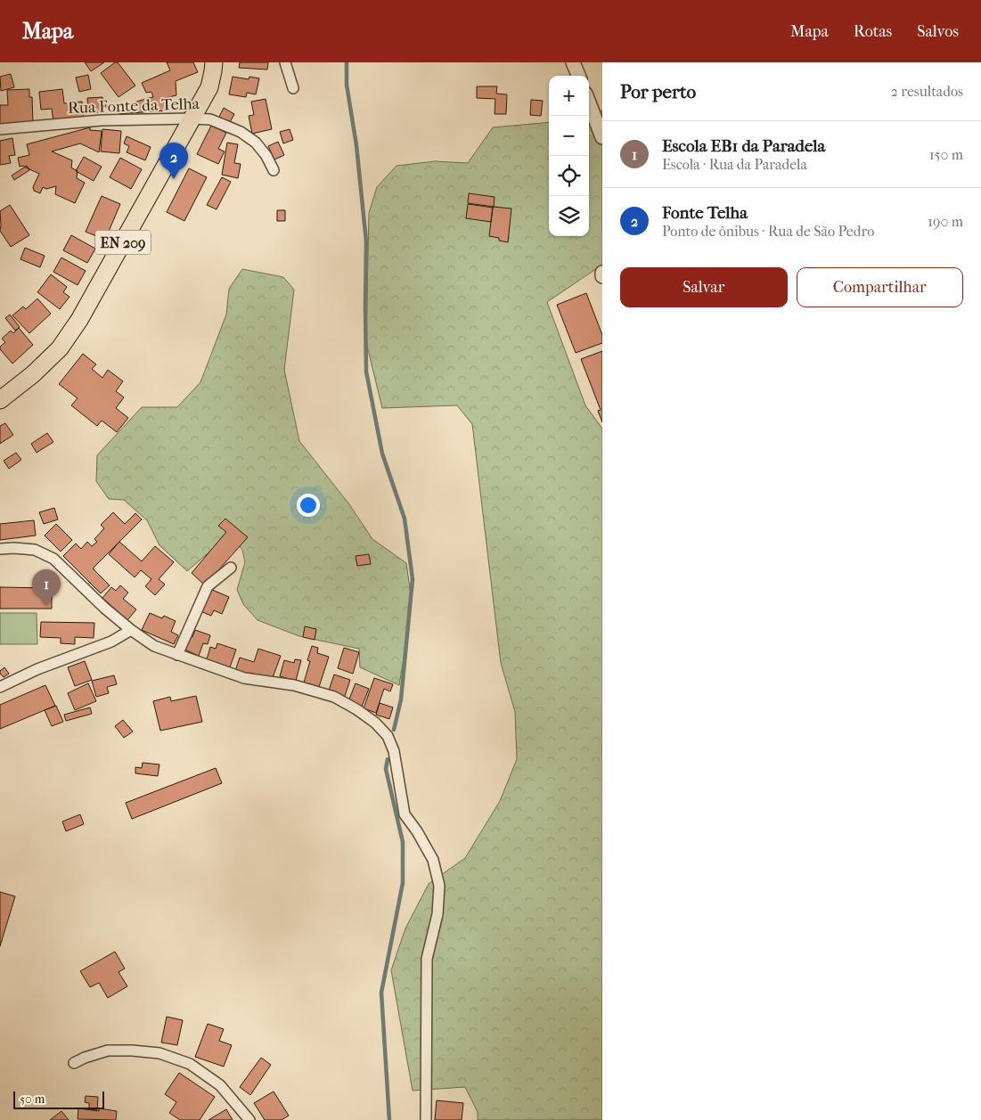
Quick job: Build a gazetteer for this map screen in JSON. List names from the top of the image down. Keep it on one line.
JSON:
{"streets":{"main road":["EN 209"],"street":["Rua Fonte da Telha"]},"crossings":[["Rua Fonte da Telha","EN 209"]],"scale_bar":"50 m","page":{"header":"Mapa","nav":["Mapa","Rotas","Salvos"],"heading":["Por perto","2 resultados"],"map_buttons":["+","−"],"list":[{"mark":"1","name":"Escola EB1 da Paradela","note":"Escola · Rua da Paradela","value":"150 m"},{"mark":"2","name":"Fonte Telha","note":"Ponto de ônibus · Rua de São Pedro","value":"190 m"}],"pins":["2","1"],"buttons":["Salvar","Compartilhar"],"scale":"50 m"}}
